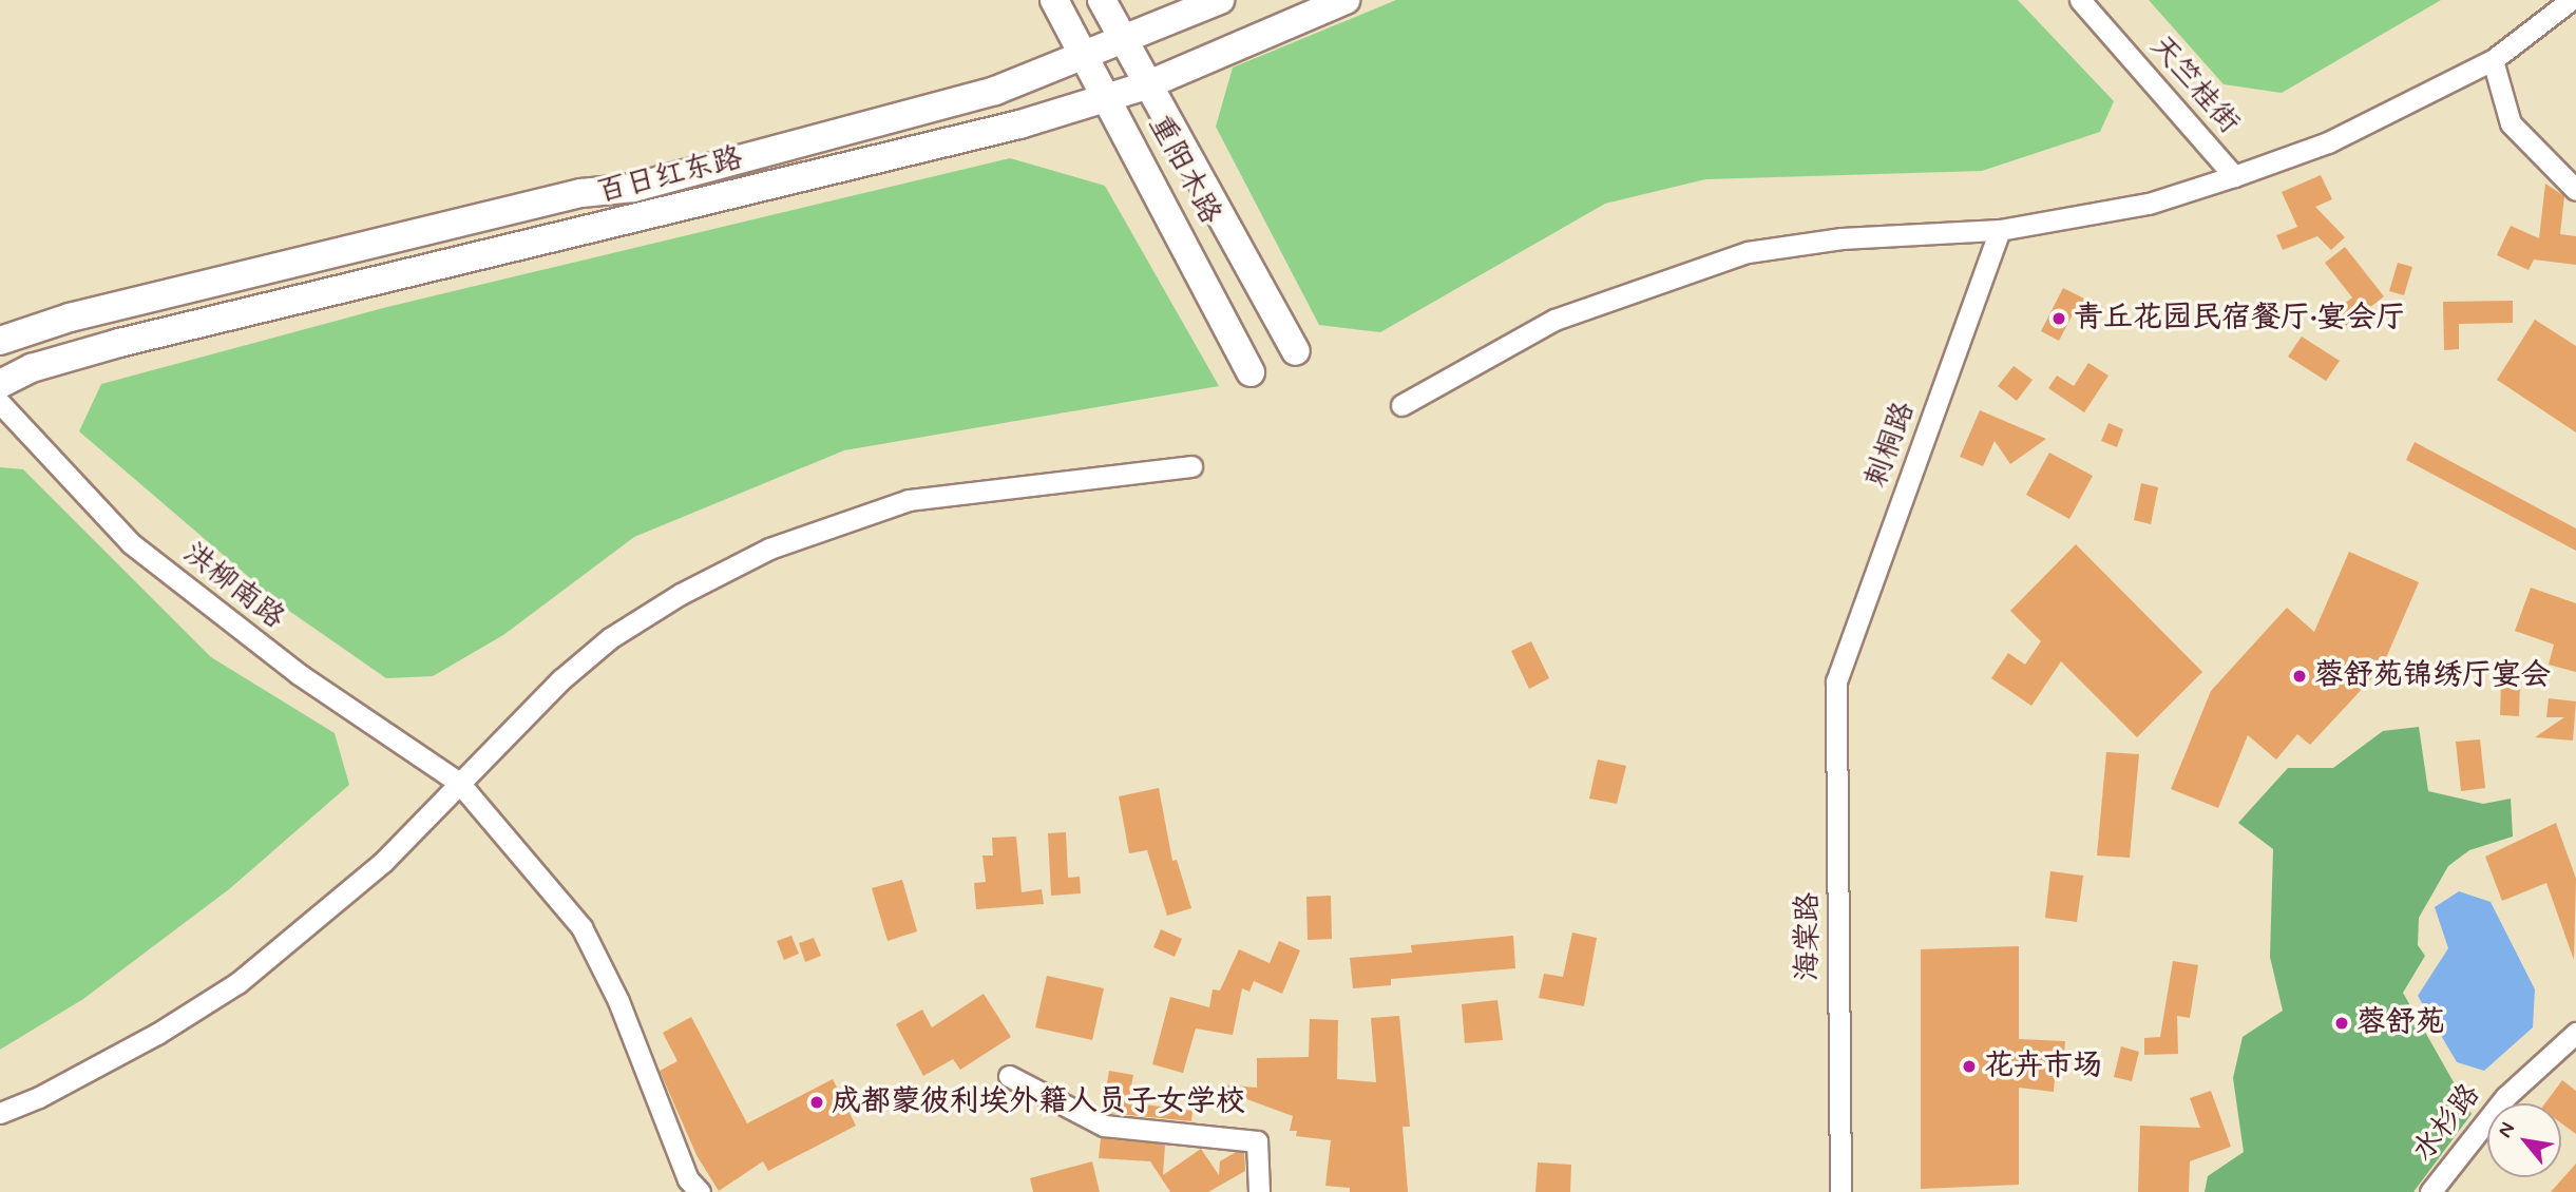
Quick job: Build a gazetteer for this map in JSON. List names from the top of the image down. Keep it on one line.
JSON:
{"streets":{"street":["天竺桂街","重阳木路","百日红东路","刺桐路","洪柳南路","海棠路","水杉路"]},"crossings":[["重阳木路","百日红东路"],["刺桐路","海棠路"]],"places":["青丘花园民宿餐厅·宴会厅","蓉舒苑锦绣厅宴会","蓉舒苑","花卉市场","成都蒙彼利埃外籍人员子女学校"],"north":"top left"}
